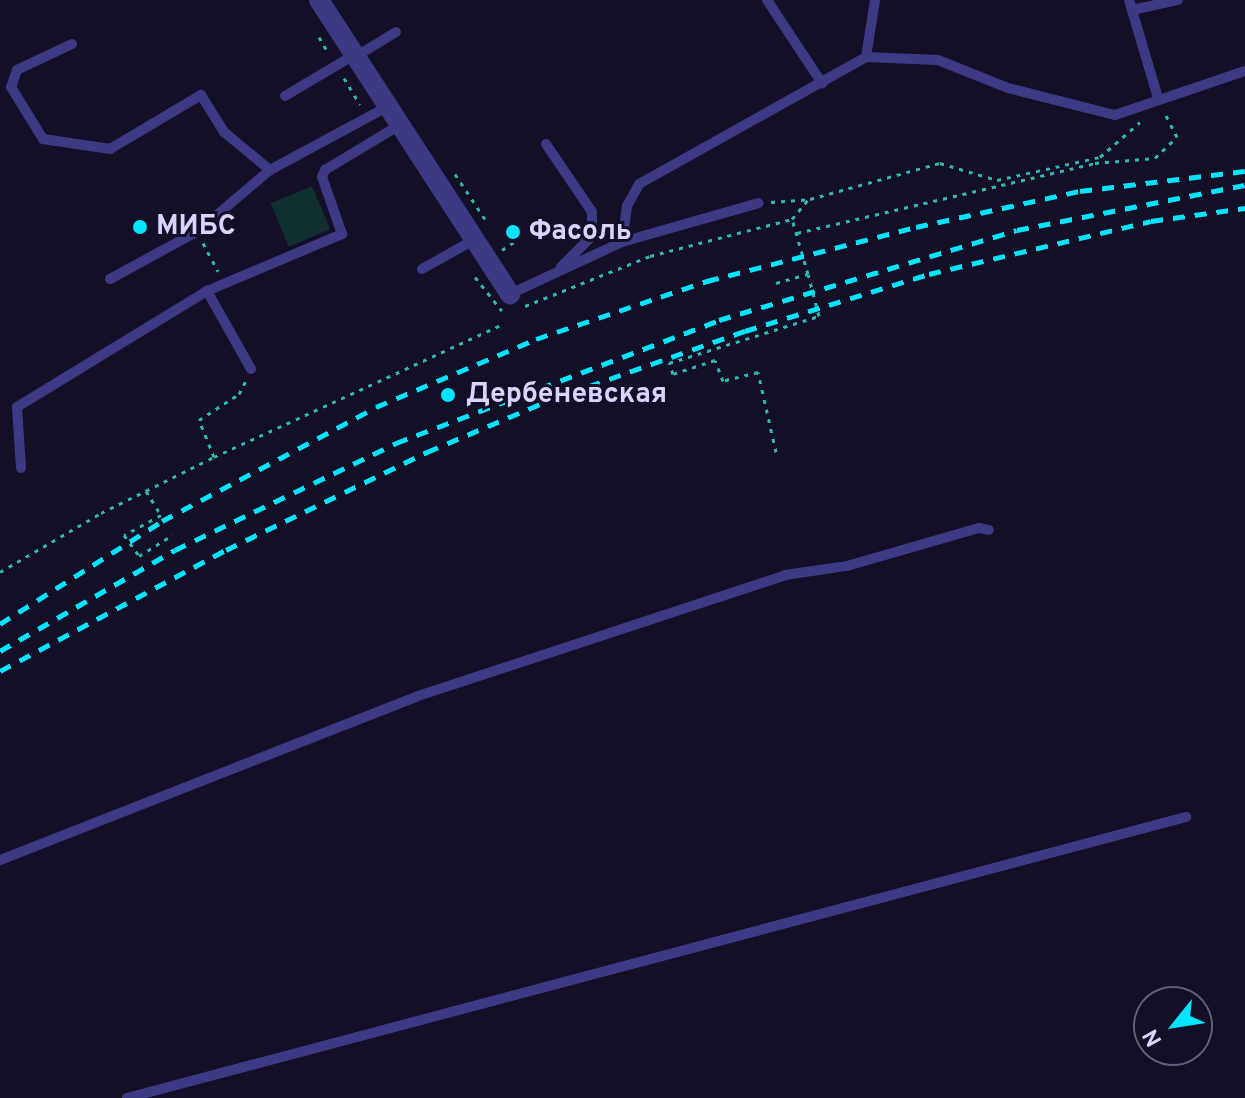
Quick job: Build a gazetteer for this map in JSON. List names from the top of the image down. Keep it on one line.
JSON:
{"places":["МИБС","Фасоль","Дербеневская"],"north":"bottom left"}
